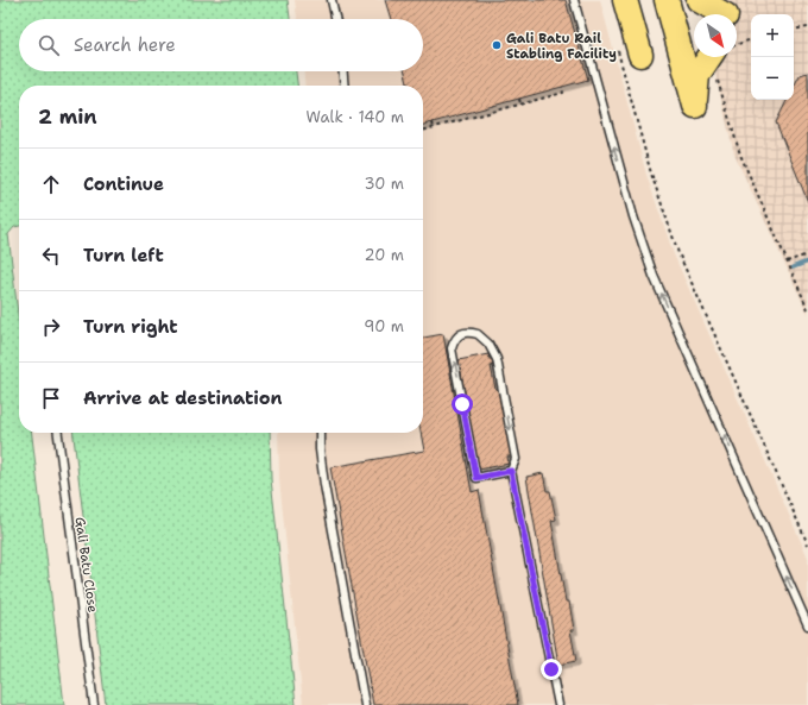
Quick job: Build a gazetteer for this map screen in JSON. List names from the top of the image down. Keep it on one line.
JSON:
{"streets":{"lane":["Gali Batu Close"]},"places":["Gali Batu Rail Stabling Facility"],"north":"bottom right","page":{"map_buttons":["+","−"],"search":"Search here","heading":["2 min","Walk · 140 m"],"list":[["Continue","30 m"],["Turn left","20 m"],["Turn right","90 m"],"Arrive at destination"]}}
